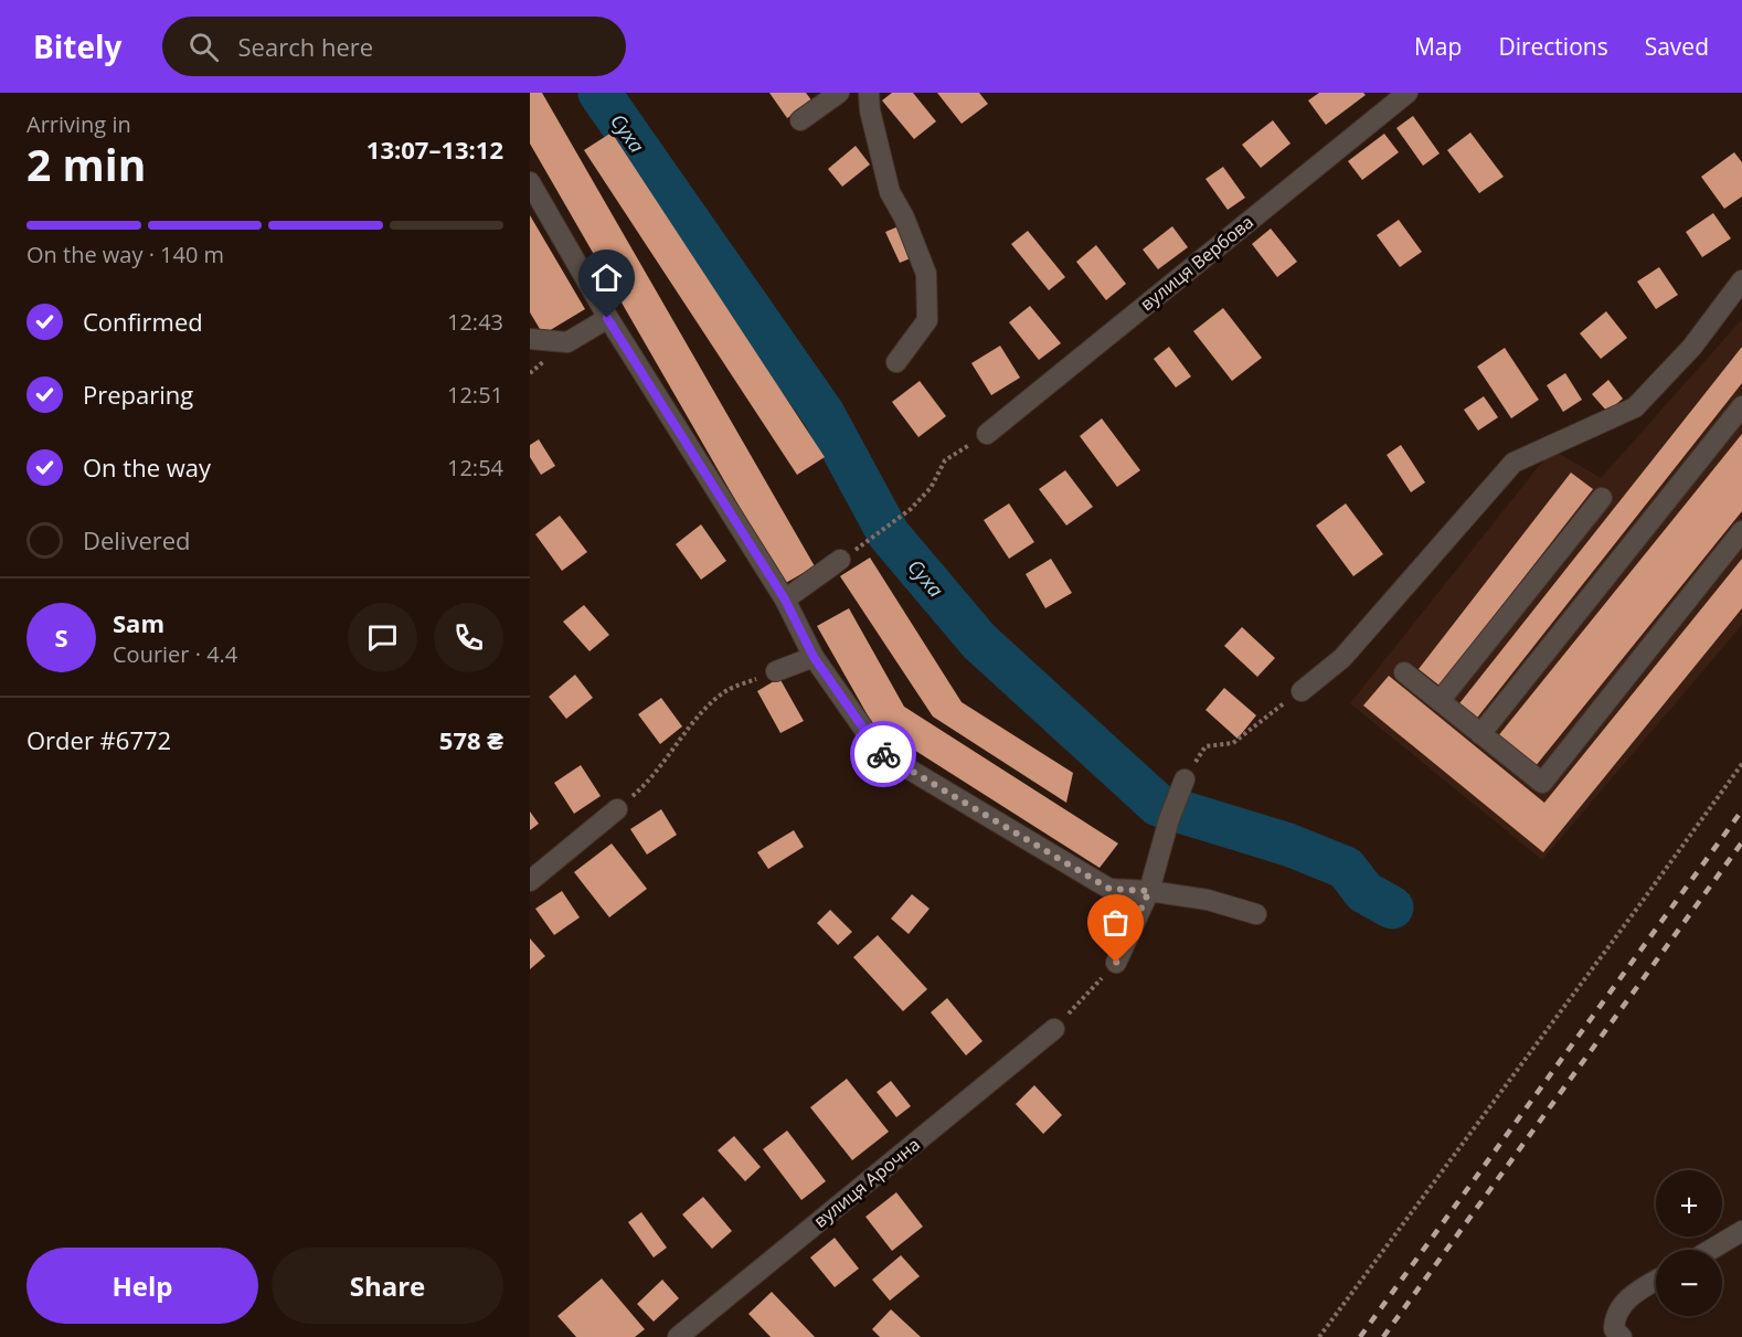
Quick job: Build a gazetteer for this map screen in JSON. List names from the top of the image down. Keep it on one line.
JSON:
{"streets":{"street":["вулиця Вербова","вулиця Арочна"]},"water":["Суха"],"page":{"header":"Bitely","search":"Search here","nav":["Map","Directions","Saved"],"heading":["2 min","Arriving in","13:07–13:12"],"panel":["Sam","Courier · 4.4","Order #6772","578 ₴"],"bar":"On the way · 140 m","list":[["Confirmed","12:43"],["Preparing","12:51"],["On the way","12:54"],"Delivered"],"round":"S","map_buttons":["+","−"],"buttons":["Help","Share"]}}
